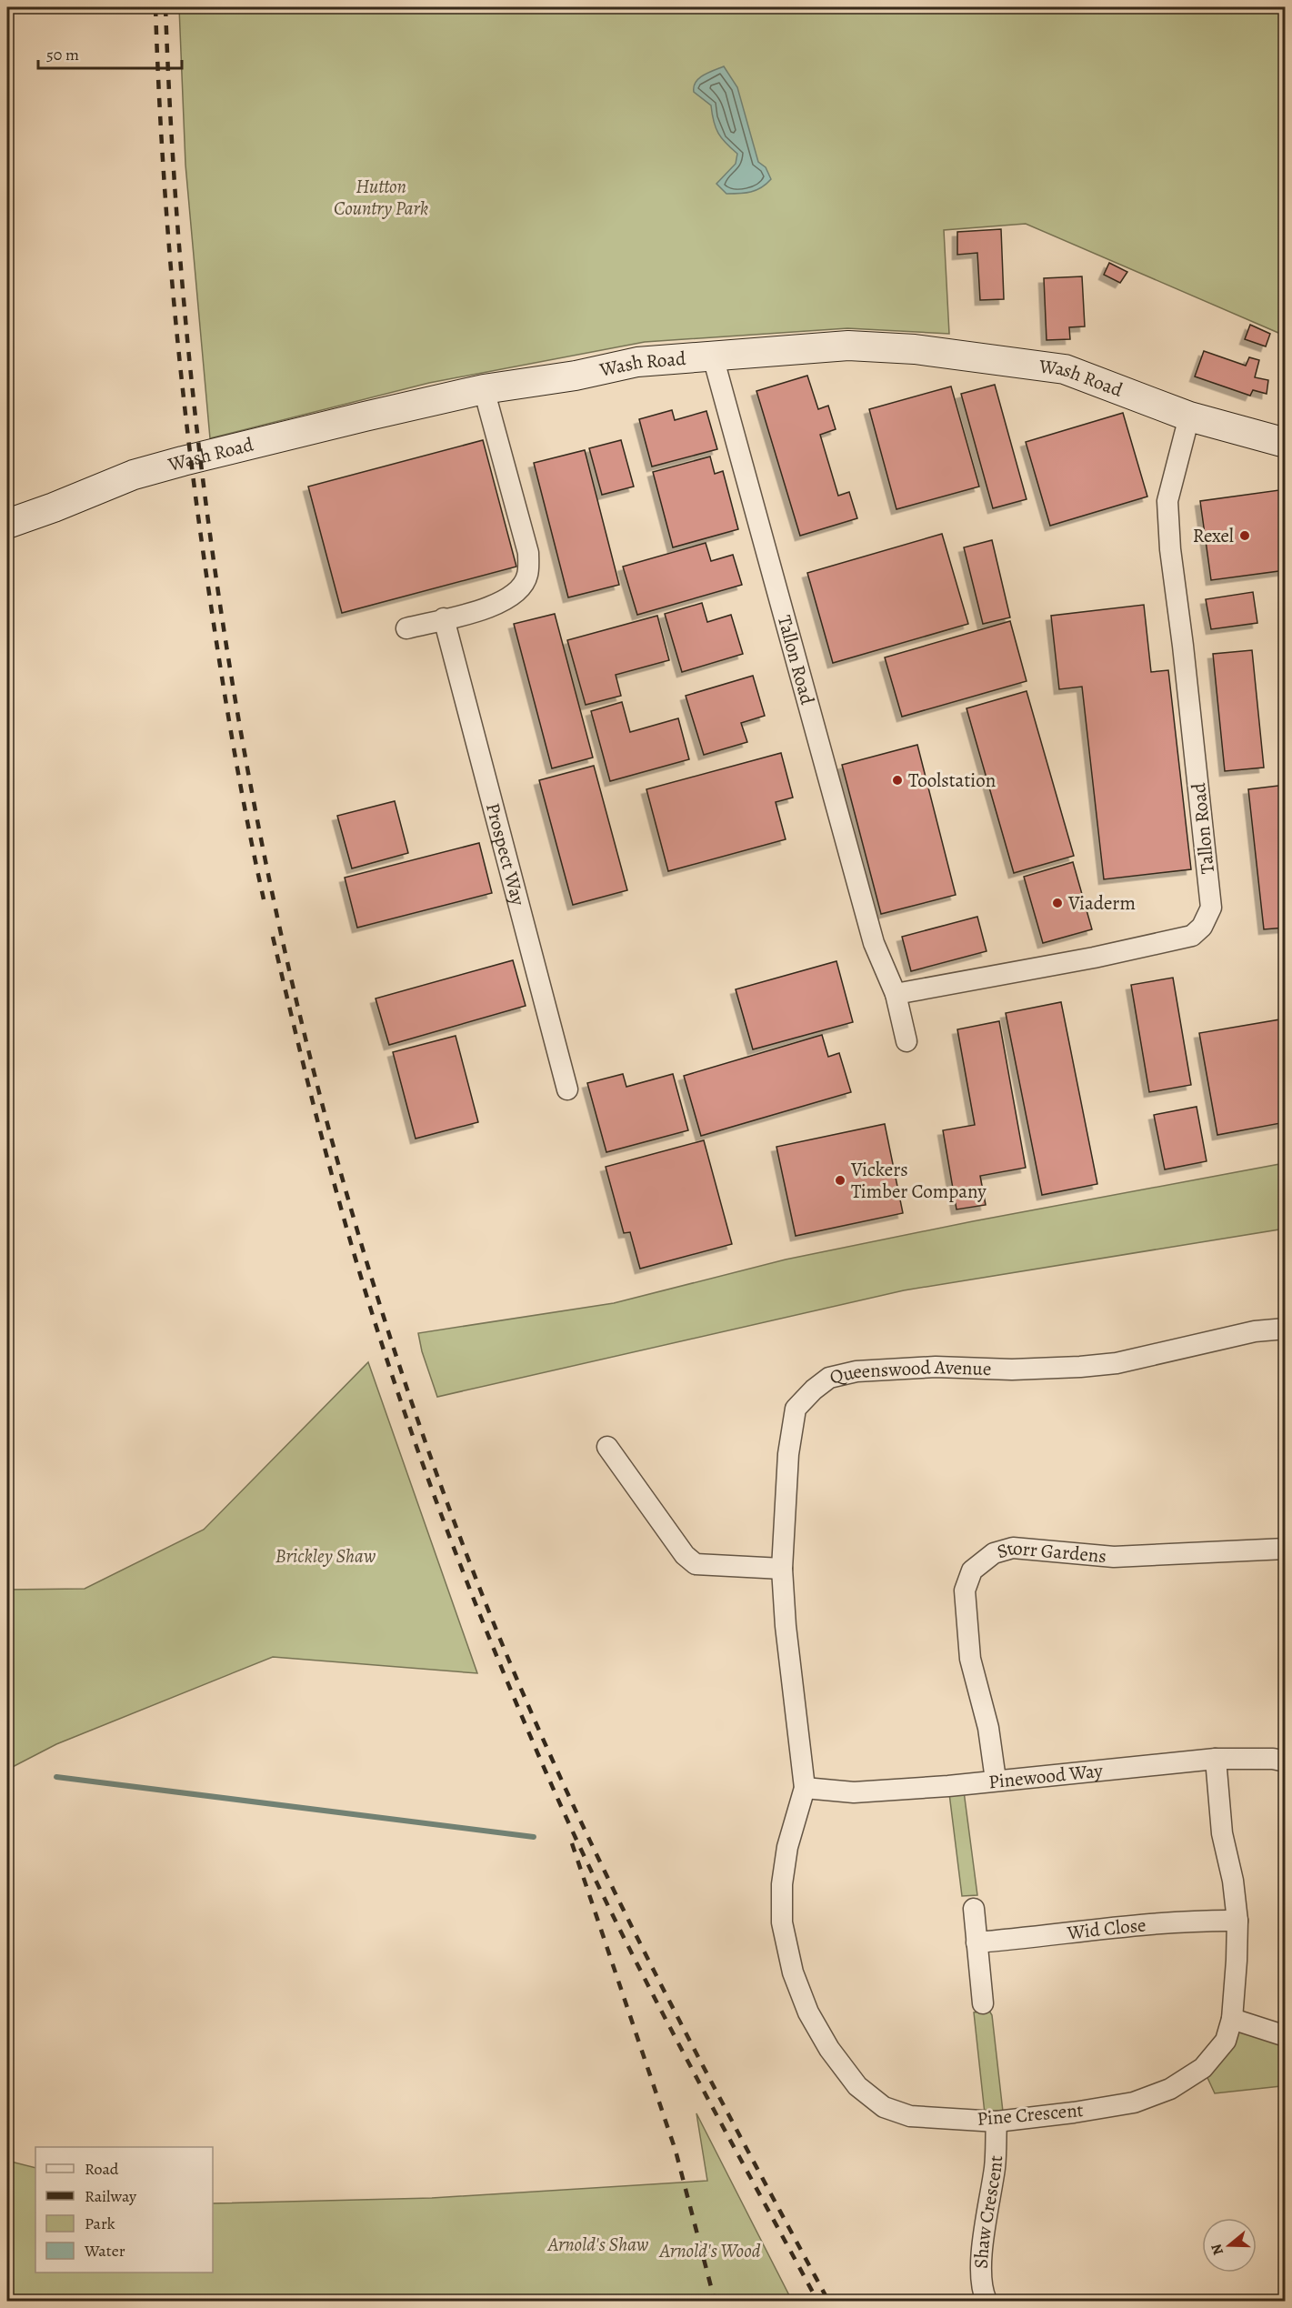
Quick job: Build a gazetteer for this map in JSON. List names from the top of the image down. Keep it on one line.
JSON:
{"streets":{"street":["Wash Road","Tallon Road","Prospect Way","Queenswood Avenue","Storr Gardens","Pinewood Way","Wid Close","Pine Crescent","Shaw Crescent"]},"crossings":[["Wash Road","Tallon Road"],["Queenswood Avenue","Pinewood Way"],["Queenswood Avenue","Pine Crescent"],["Storr Gardens","Pinewood Way"],["Pinewood Way","Pine Crescent"],["Wid Close","Pine Crescent"],["Pine Crescent","Shaw Crescent"]],"parks":["Hutton Country Park","Brickley Shaw","Arnold's Shaw","Arnold's Wood"],"places":["Rexel","Toolstation","Viaderm","Vickers Timber Company"],"legend":["Road","Railway","Park","Water"],"scale_bar":"50 m","north":"left"}
